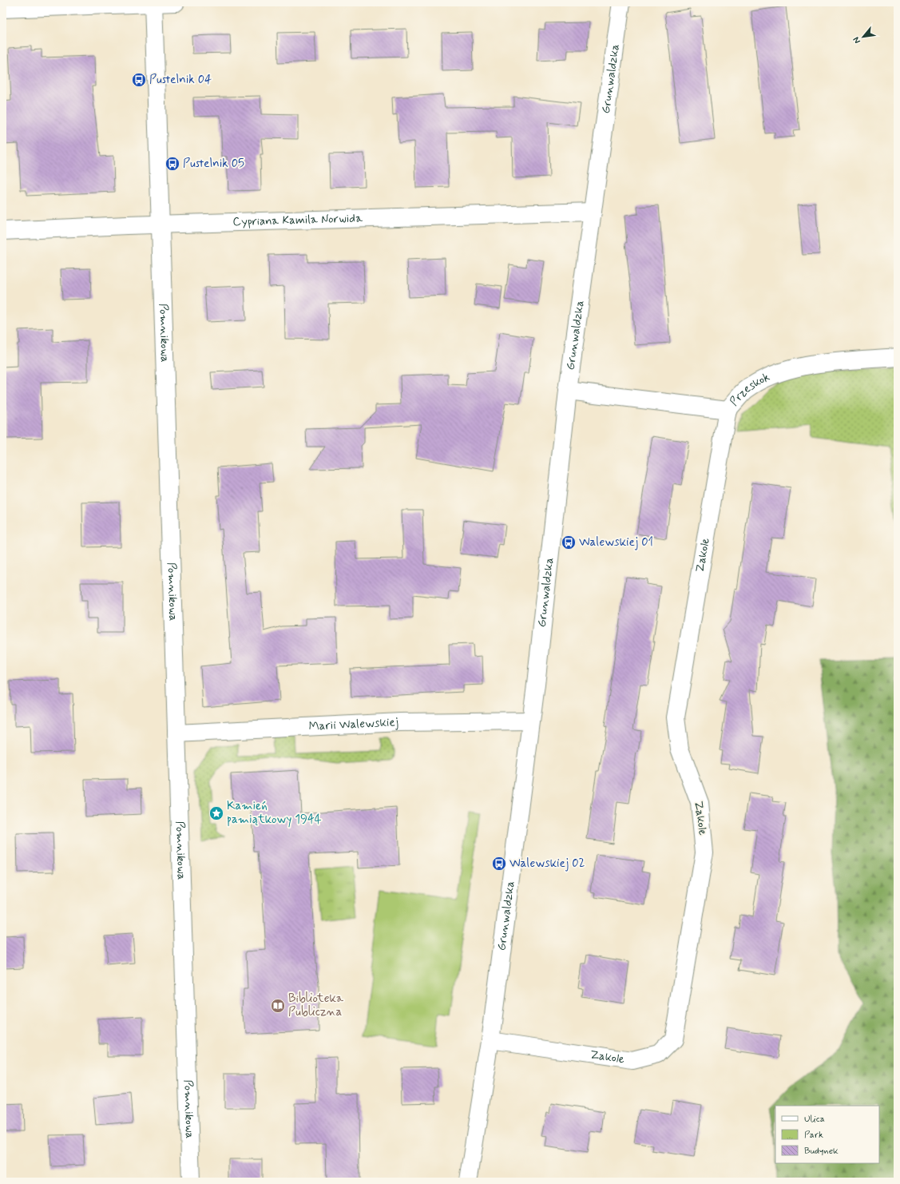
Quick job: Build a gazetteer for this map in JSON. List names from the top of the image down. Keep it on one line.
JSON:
{"streets":{"street":["Grunwaldzka","Cypriana Kamila Norwida","Pomnikowa","Przeskok","Zakole","Marii Walewskiej"]},"crossings":[["Grunwaldzka","Cypriana Kamila Norwida"],["Grunwaldzka","Przeskok"],["Grunwaldzka","Zakole"],["Grunwaldzka","Marii Walewskiej"],["Cypriana Kamila Norwida","Pomnikowa"],["Pomnikowa","Marii Walewskiej"],["Przeskok","Zakole"]],"places":{"bus stop":["Pustelnik 04","Pustelnik 05","Walewskiej 01","Walewskiej 02"],"place":["Kamień pamiątkowy 1944"],"library":["Biblioteka Publiczna"]},"legend":["Ulica","Park","Budynek"],"north":"bottom left"}
